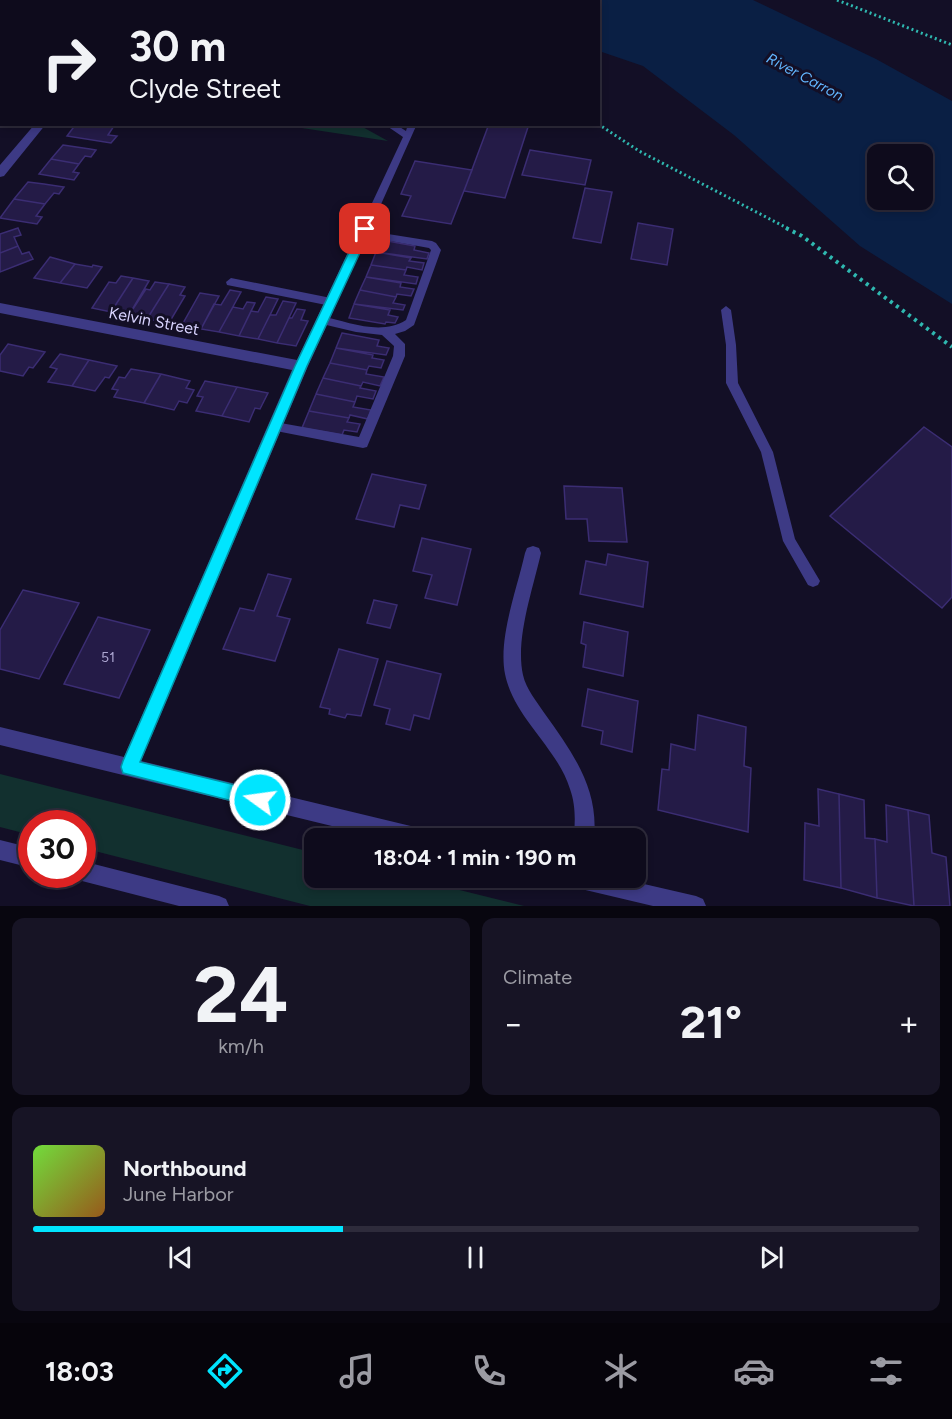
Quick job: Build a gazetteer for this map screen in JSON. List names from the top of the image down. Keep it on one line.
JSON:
{"streets":{"street":["Kelvin Street"]},"water":["River Carron"],"house_numbers":["51"],"page":{"turn":["30 m","Clyde Street"],"limit":"30","trip":"18:04 · 1 min · 190 m","tile":[["24","km/h"],"Climate"],"heat":["−","21°","+"],"song":["Northbound","June Harbor"],"tabs":"18:03"}}
